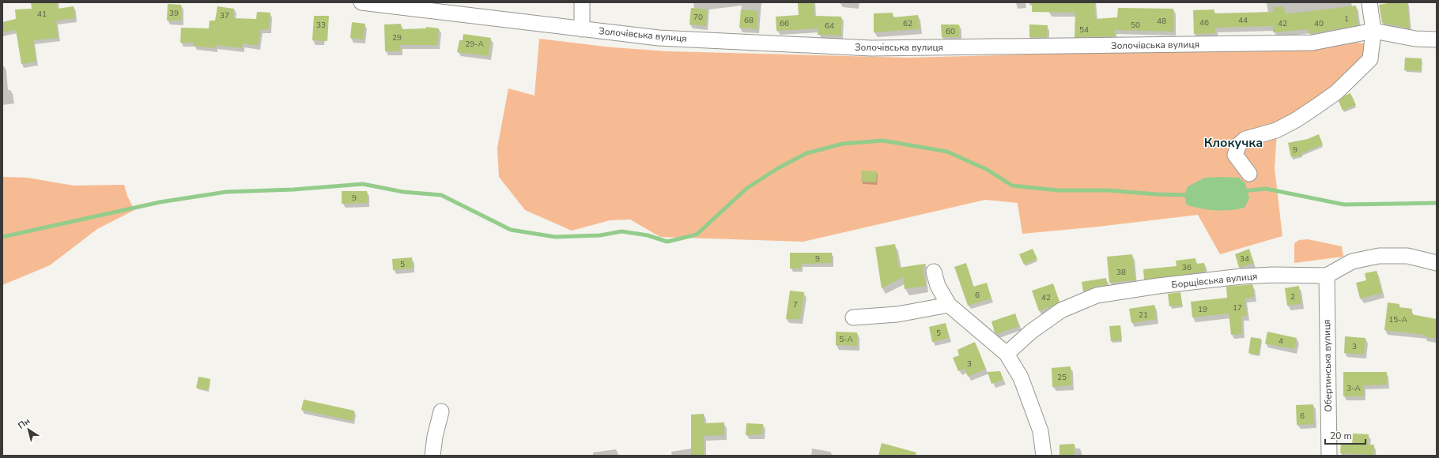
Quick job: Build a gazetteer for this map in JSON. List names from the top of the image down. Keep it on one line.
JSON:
{"streets":{"street":["Золочівська вулиця","Борщівська вулиця","Обертинська вулиця"]},"crossings":[["Борщівська вулиця","Обертинська вулиця"]],"districts":["Клокучка"],"house_numbers":["39","41","37","70","1","68","44","48","46","66","62","42","40","33","50","64","54","60","29","29-А","9","9","9","34","5","36","38","6","2","42","7","17","19","21","15-А","5","5-А","4","3","3","25","3-А","6"],"scale_bar":"20 m","north":"top left"}
